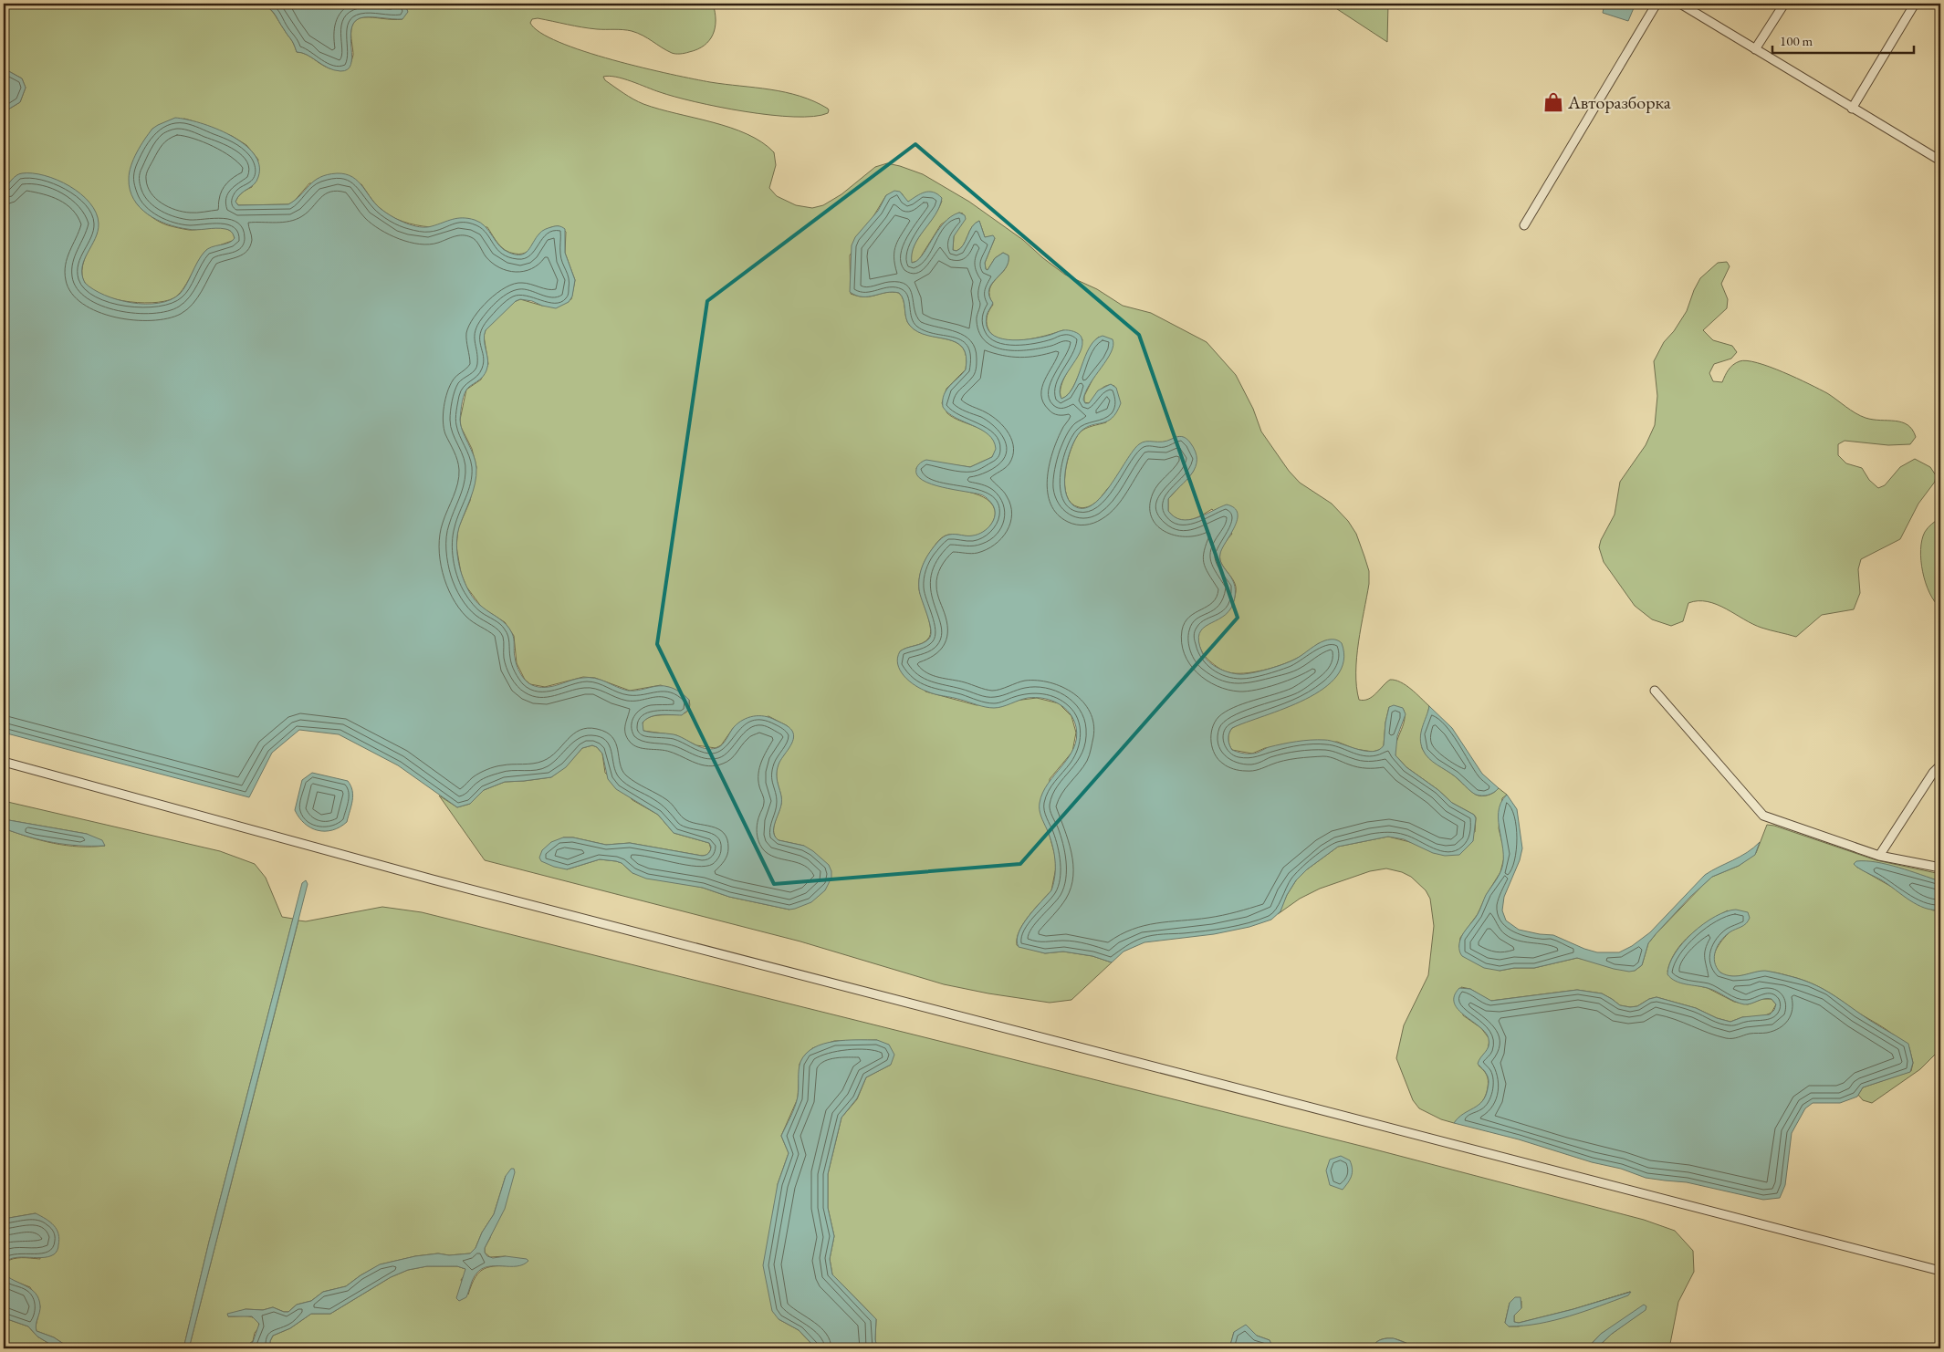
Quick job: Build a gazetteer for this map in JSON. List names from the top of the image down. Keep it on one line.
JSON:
{"places":{"shop":["Авторазборка"]},"scale_bar":"100 m"}
